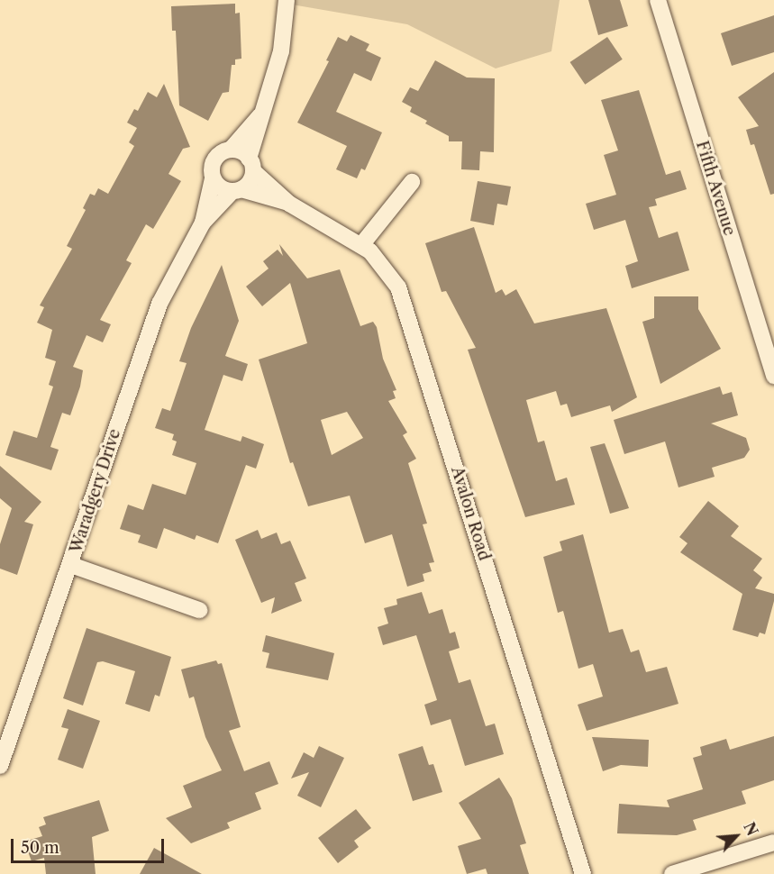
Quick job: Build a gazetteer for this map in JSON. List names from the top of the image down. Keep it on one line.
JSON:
{"streets":{"street":["Fifth Avenue","Waradgery Drive","Avalon Road"]},"crossings":[["Waradgery Drive","Avalon Road"]],"scale_bar":"50 m","north":"top right"}
